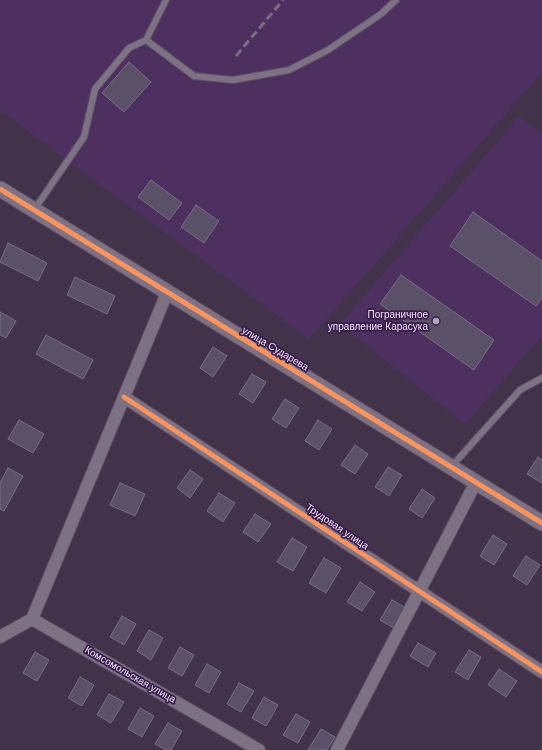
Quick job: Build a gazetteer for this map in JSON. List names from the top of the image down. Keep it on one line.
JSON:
{"streets":{"street":["улица Сударева","Трудовая улица","Комсомольская улица"]},"places":["Пограничное управление Карасука"]}
